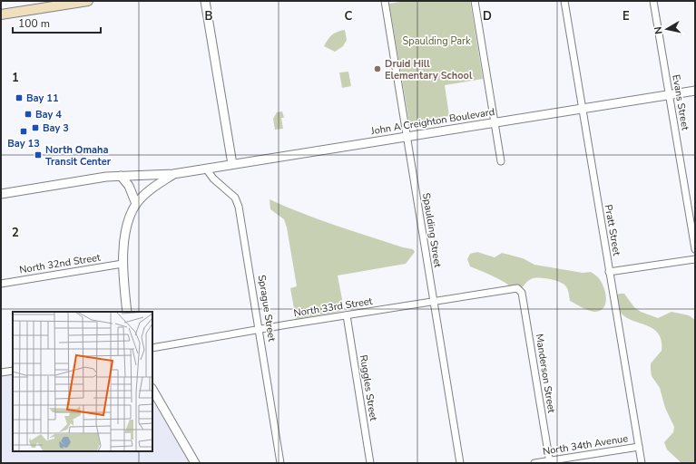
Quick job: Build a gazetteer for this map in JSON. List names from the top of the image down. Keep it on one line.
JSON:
{"streets":{"street":["Evans Street","John A Creighton Boulevard","Spaulding Street","Pratt Street","North 32nd Street","North 33rd Street","Sprague Street","Manderson Street","Ruggles Street","North 34th Avenue"]},"crossings":[["Evans Street","John A Creighton Boulevard"],["John A Creighton Boulevard","Spaulding Street"],["John A Creighton Boulevard","Pratt Street"],["John A Creighton Boulevard","Sprague Street"],["Spaulding Street","North 33rd Street"],["Pratt Street","North 34th Avenue"],["North 33rd Street","Sprague Street"],["North 33rd Street","Manderson Street"],["North 33rd Street","Ruggles Street"],["Manderson Street","North 34th Avenue"]],"parks":["Spaulding Park"],"places":{"other":["Druid Hill Elementary School"],"transit":["Bay 11","Bay 4","Bay 3","Bay 13","North Omaha Transit Center"]},"scale_bar":"100 m","north":"left","grid":{"columns":["B","C","D","E"],"rows":["1","2"]}}
